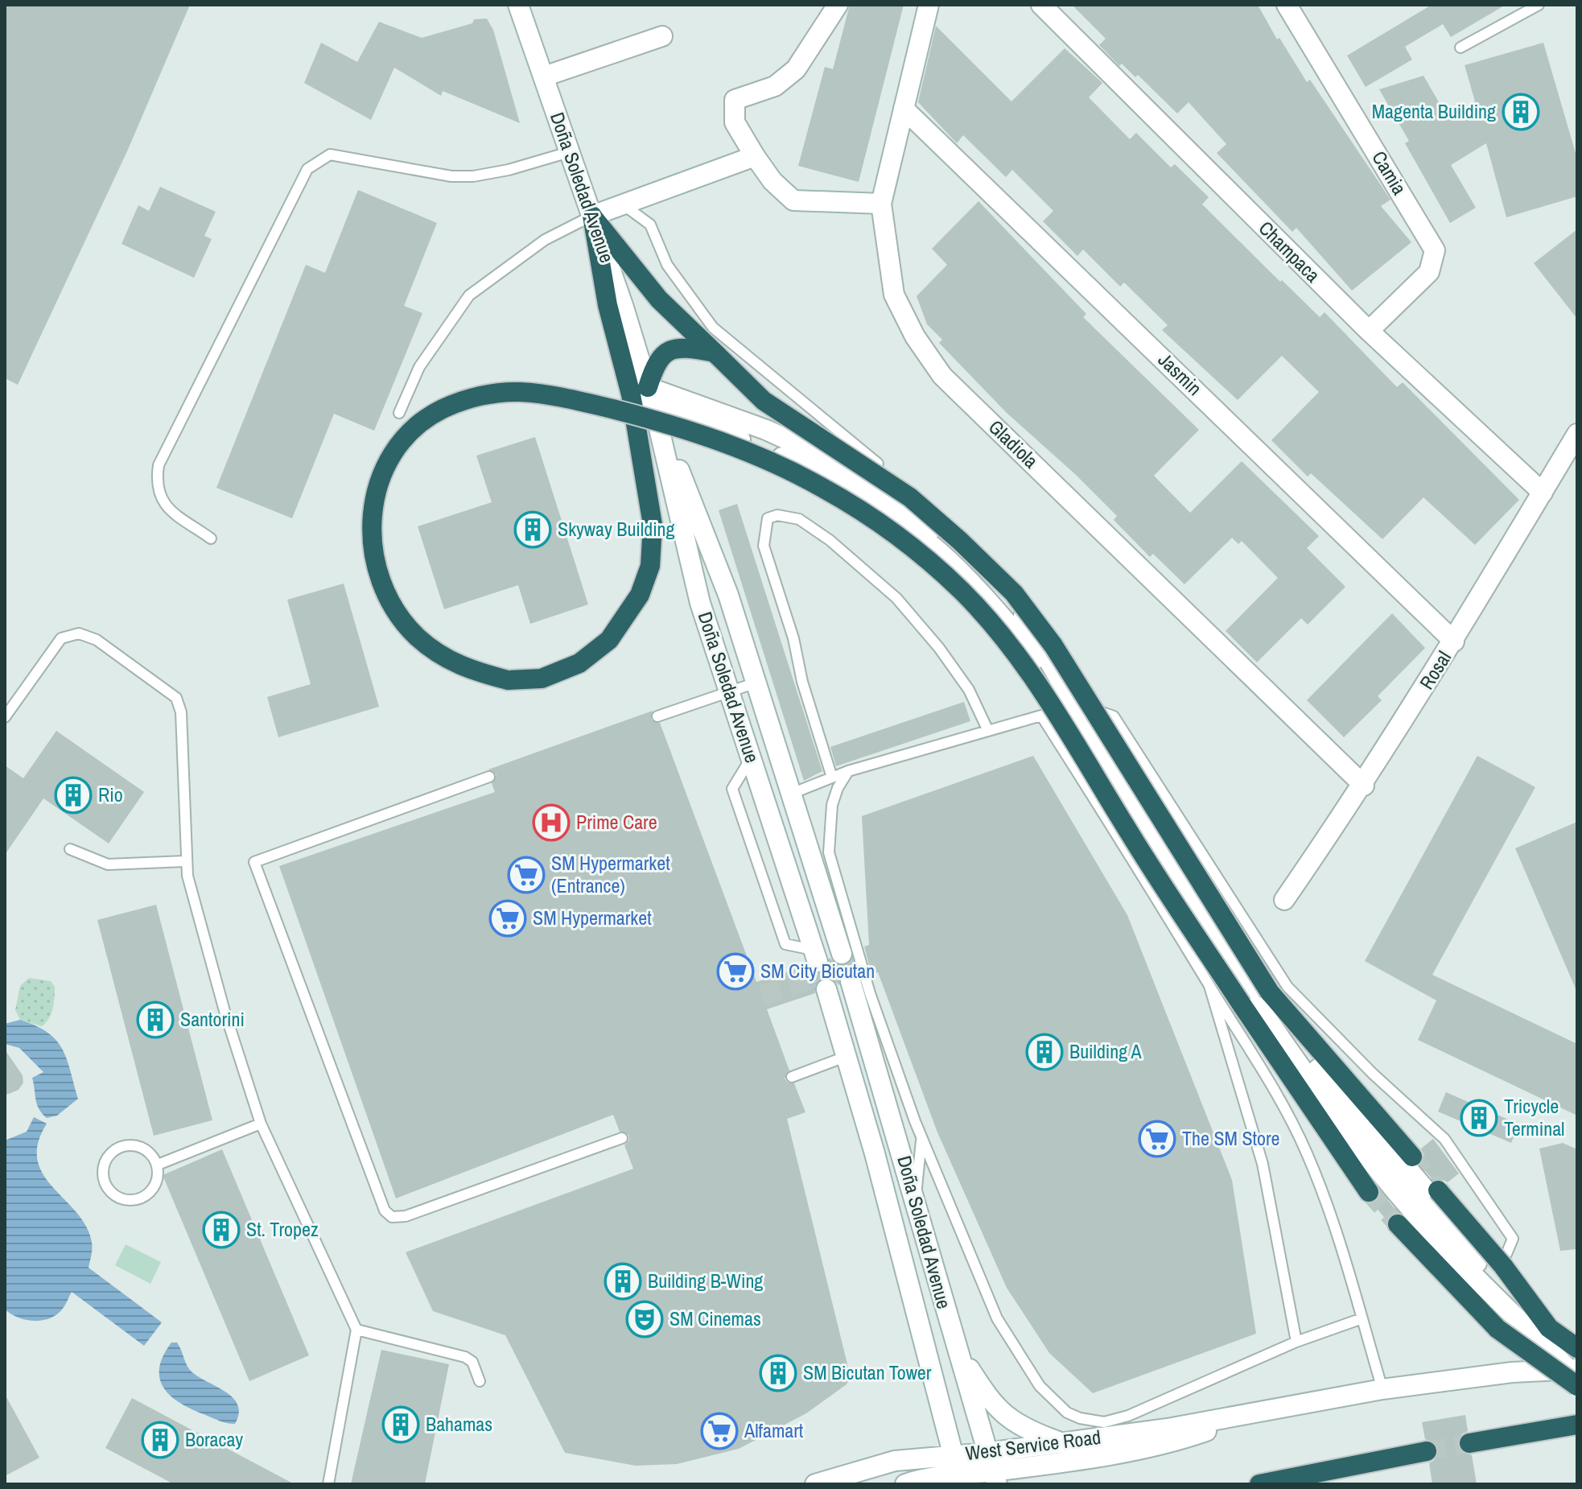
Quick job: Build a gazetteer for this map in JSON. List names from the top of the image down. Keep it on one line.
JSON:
{"streets":{"street":["Camia","Doña Soledad Avenue","Champaca","Jasmin","Gladiola","Rosal","West Service Road"]},"crossings":[["Camia","Champaca"],["Doña Soledad Avenue","West Service Road"],["Champaca","Rosal"],["Jasmin","Gladiola"],["Jasmin","Rosal"],["Gladiola","Rosal"]],"places":{"building":["Magenta Building","Skyway Building","Rio","Santorini","Building A","Tricycle Terminal","St. Tropez","Building B-Wing","SM Bicutan Tower","Bahamas","Boracay"],"hospital":["Prime Care"],"supermarket":["SM Hypermarket (Entrance)","SM Hypermarket","SM City Bicutan","The SM Store","Alfamart"],"theatre":["SM Cinemas"]}}
